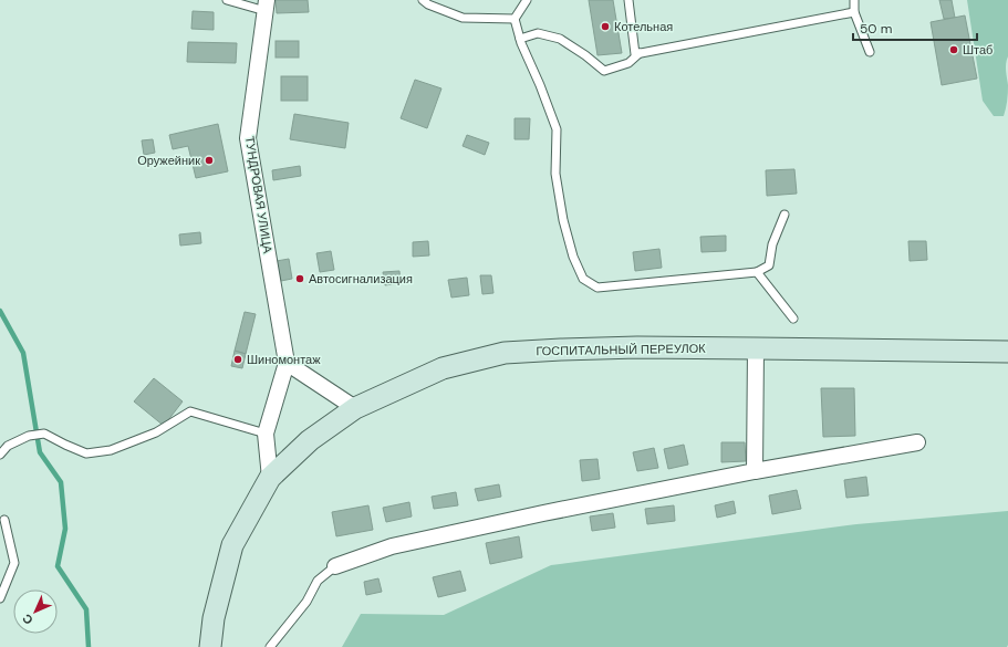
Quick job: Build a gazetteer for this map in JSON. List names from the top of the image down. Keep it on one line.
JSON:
{"streets":{"main road":["ГОСПИТАЛЬНЫЙ ПЕРЕУЛОК"],"street":["ТУНДРОВАЯ УЛИЦА"]},"crossings":[["ТУНДРОВАЯ УЛИЦА","ГОСПИТАЛЬНЫЙ ПЕРЕУЛОК"]],"places":["Котельная","Штаб","Оружейник","Автосигнализация","Шиномонтаж"],"scale_bar":"50 m","north":"bottom left"}
